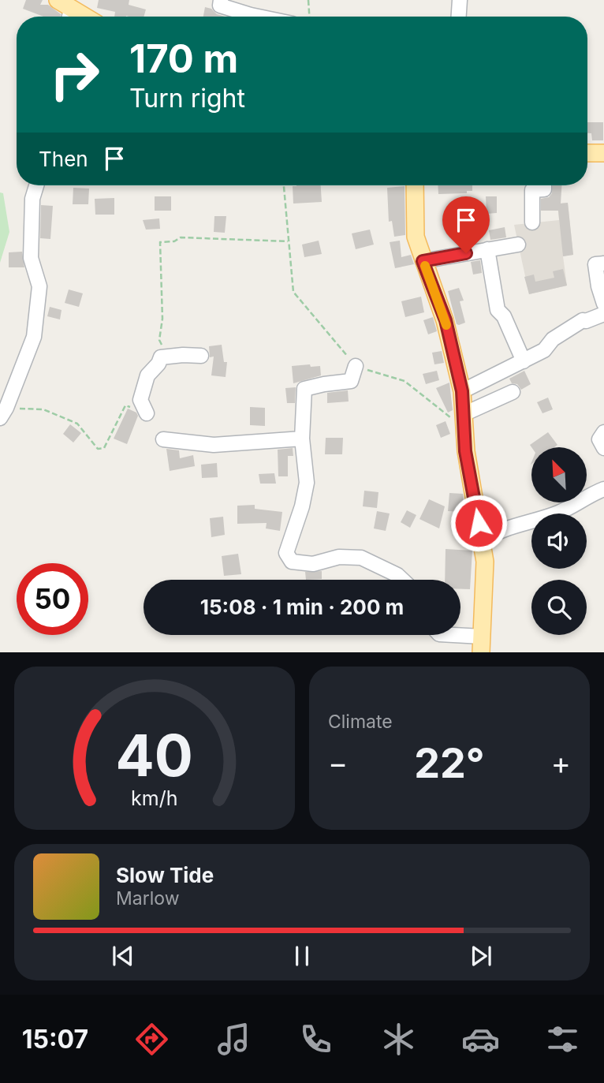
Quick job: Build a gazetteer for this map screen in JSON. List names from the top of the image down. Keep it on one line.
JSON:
{"north":"top left","page":{"turn":["170 m","Turn right"],"then":"Then","limit":"50","trip":"15:08 · 1 min · 200 m","tile":"Climate","heat":["−","22°","+"],"song":["Slow Tide","Marlow"],"tabs":"15:07","gauge":["40","km/h"]}}
